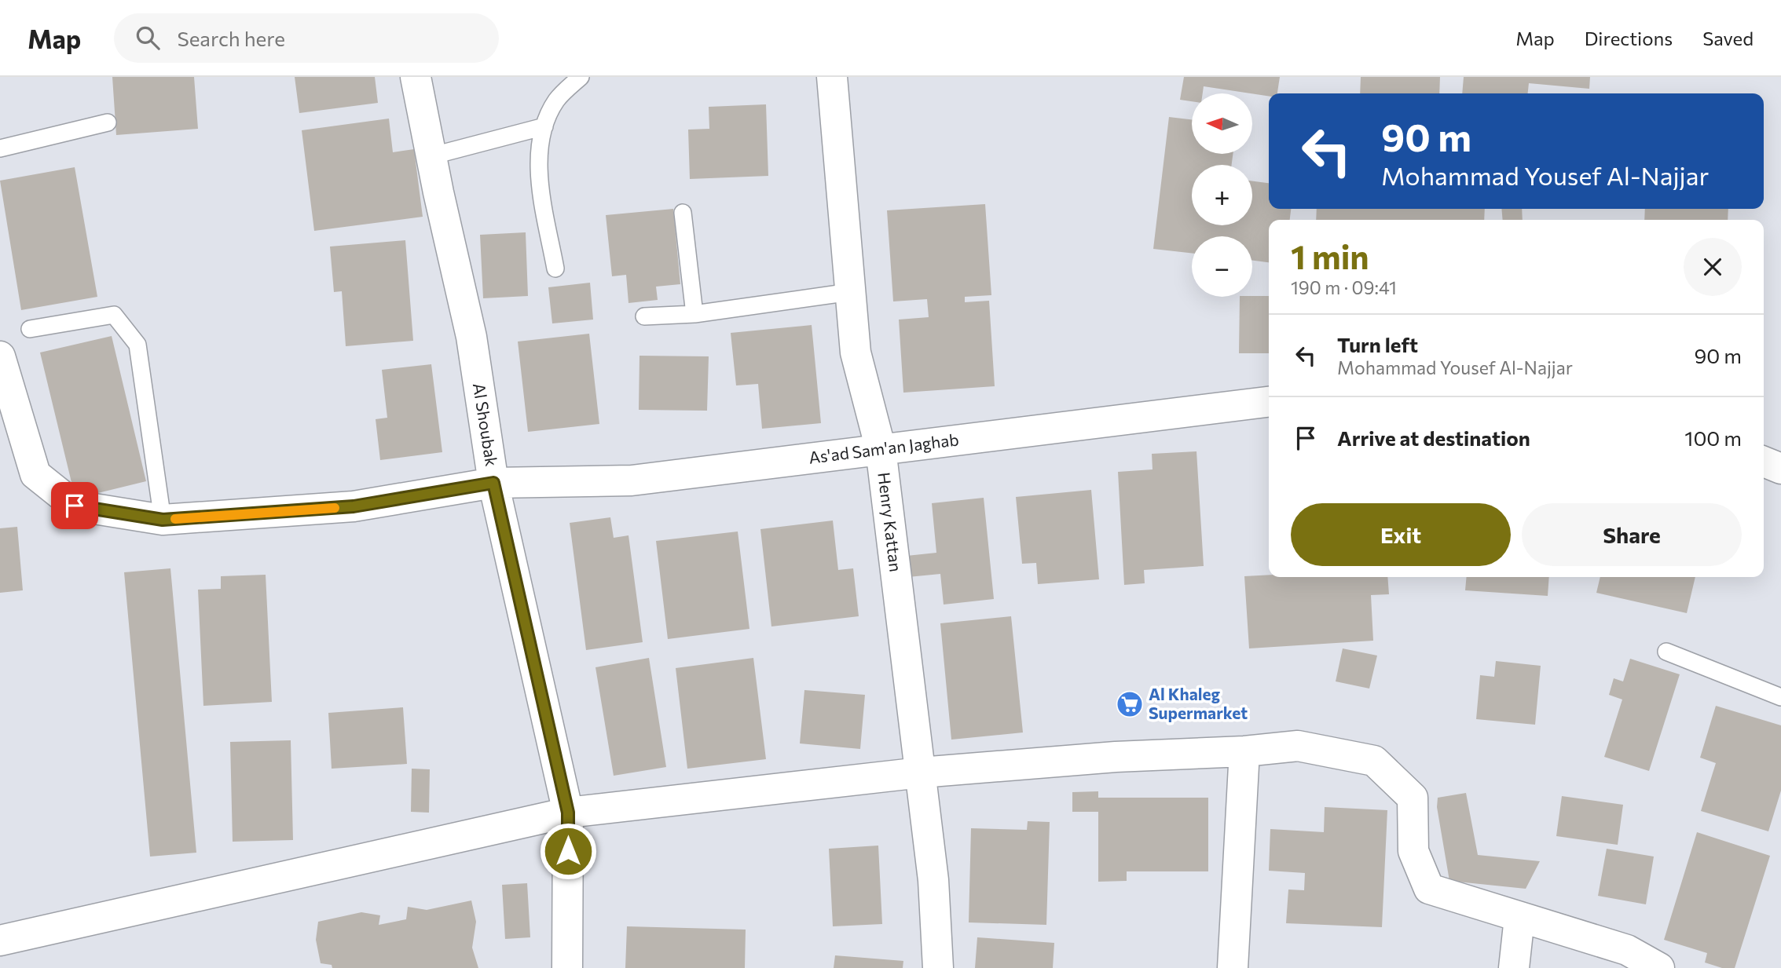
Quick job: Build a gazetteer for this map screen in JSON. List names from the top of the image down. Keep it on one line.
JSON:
{"streets":{"street":["Al Shoubak","As'ad Sam'an Jaghab","Henry Kattan"]},"crossings":[["Al Shoubak","As'ad Sam'an Jaghab"],["As'ad Sam'an Jaghab","Henry Kattan"]],"places":{"supermarket":["Al Khaleg Supermarket"]},"north":"left","page":{"header":"Map","search":"Search here","nav":["Map","Directions","Saved"],"map_buttons":["+","−"],"turn":["90 m","Mohammad Yousef Al-Najjar"],"heading":["1 min","190 m · 09:41"],"list":[{"name":"Turn left","note":"Mohammad Yousef Al-Najjar","value":"90 m"},{"name":"Arrive at destination","value":"100 m"}],"buttons":["Exit","Share"]}}
